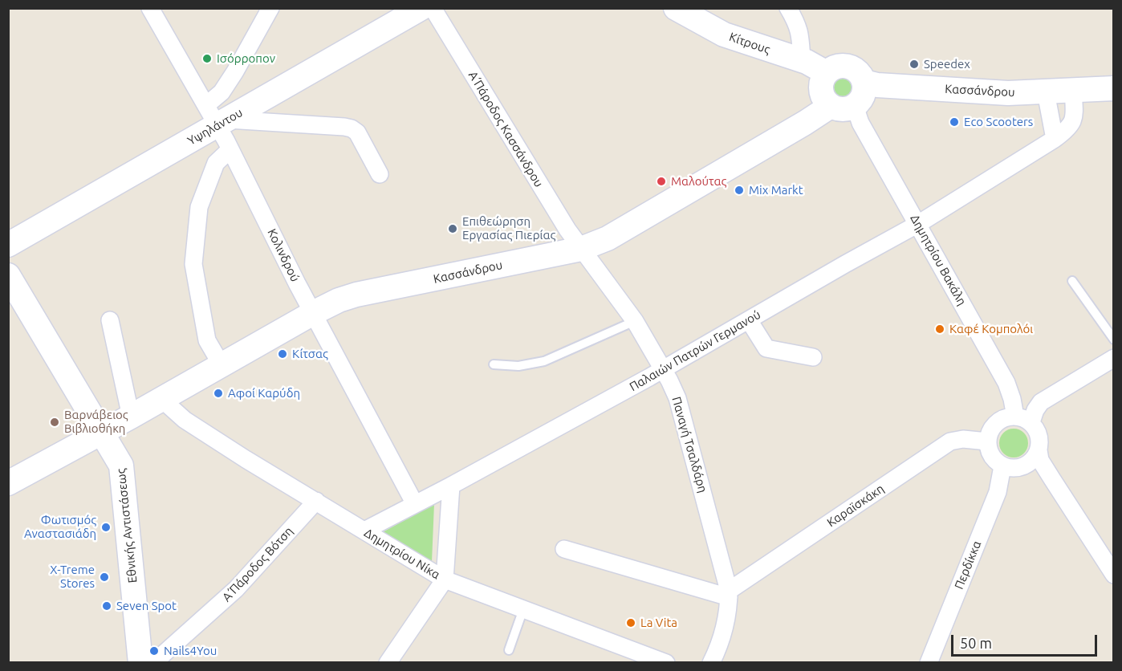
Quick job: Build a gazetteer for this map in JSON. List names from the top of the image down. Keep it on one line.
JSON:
{"streets":{"main road":["Κίτρους","Κασσάνδρου","Υψηλάντου","Εθνικής Αντιστάσεως"],"street":["Α΄ Πάροδος Κασσάνδρου","Κολινδρού","Δημητρίου Βακάλη","Παλαιών Πατρών Γερμανού","Παναγή Τσαλδάρη","Καραϊσκάκη","Δημητρίου Νίκα","Α΄ Πάροδος Βότση","Περδίκκα"]},"crossings":[["Κίτρους","Κασσάνδρου"],["Κίτρους","Δημητρίου Βακάλη"],["Κασσάνδρου","Α΄ Πάροδος Κασσάνδρου"],["Κασσάνδρου","Κολινδρού"],["Κασσάνδρου","Δημητρίου Βακάλη"],["Κασσάνδρου","Παλαιών Πατρών Γερμανού"],["Κασσάνδρου","Παναγή Τσαλδάρη"],["Κασσάνδρου","Εθνικής Αντιστάσεως"],["Κασσάνδρου","Δημητρίου Νίκα"],["Υψηλάντου","Κολινδρού"],["Α΄ Πάροδος Κασσάνδρου","Παναγή Τσαλδάρη"],["Κολινδρού","Παλαιών Πατρών Γερμανού"],["Δημητρίου Βακάλη","Παλαιών Πατρών Γερμανού"],["Δημητρίου Βακάλη","Καραϊσκάκη"],["Δημητρίου Βακάλη","Περδίκκα"],["Παλαιών Πατρών Γερμανού","Παναγή Τσαλδάρη"],["Παλαιών Πατρών Γερμανού","Δημητρίου Νίκα"],["Παναγή Τσαλδάρη","Καραϊσκάκη"],["Καραϊσκάκη","Περδίκκα"],["Δημητρίου Νίκα","Α΄ Πάροδος Βότση"]],"places":["Ισόρροπον","Speedex","Εco Scooters","Μαλούτας","Mix Markt","Επιθεώρηση Εργασίας Πιερίας","Καφέ Κομπολόι","Κίτσας","Αφοί Καρύδη","Βαρνάβειος Βιβλιοθήκη","Φωτισμός Αναστασιάδη","X-Treme Stores","Seven Spot","La Vita","Nails4You"],"scale_bar":"50 m"}
